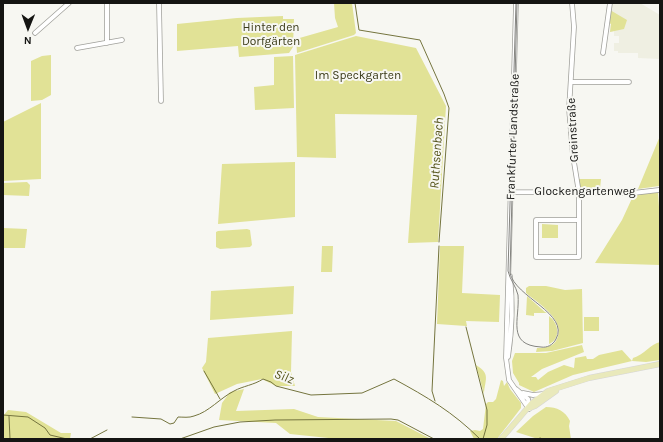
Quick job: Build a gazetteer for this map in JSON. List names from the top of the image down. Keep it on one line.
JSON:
{"streets":{"street":["Greinstraße","Frankfurter Landstraße","Glockengartenweg"]},"crossings":[["Greinstraße","Glockengartenweg"],["Frankfurter Landstraße","Glockengartenweg"]],"water":["Ruthsenbach","Silz"],"parks":["Hinter den Dorfgärten","Im Speckgarten"],"north":"bottom"}
